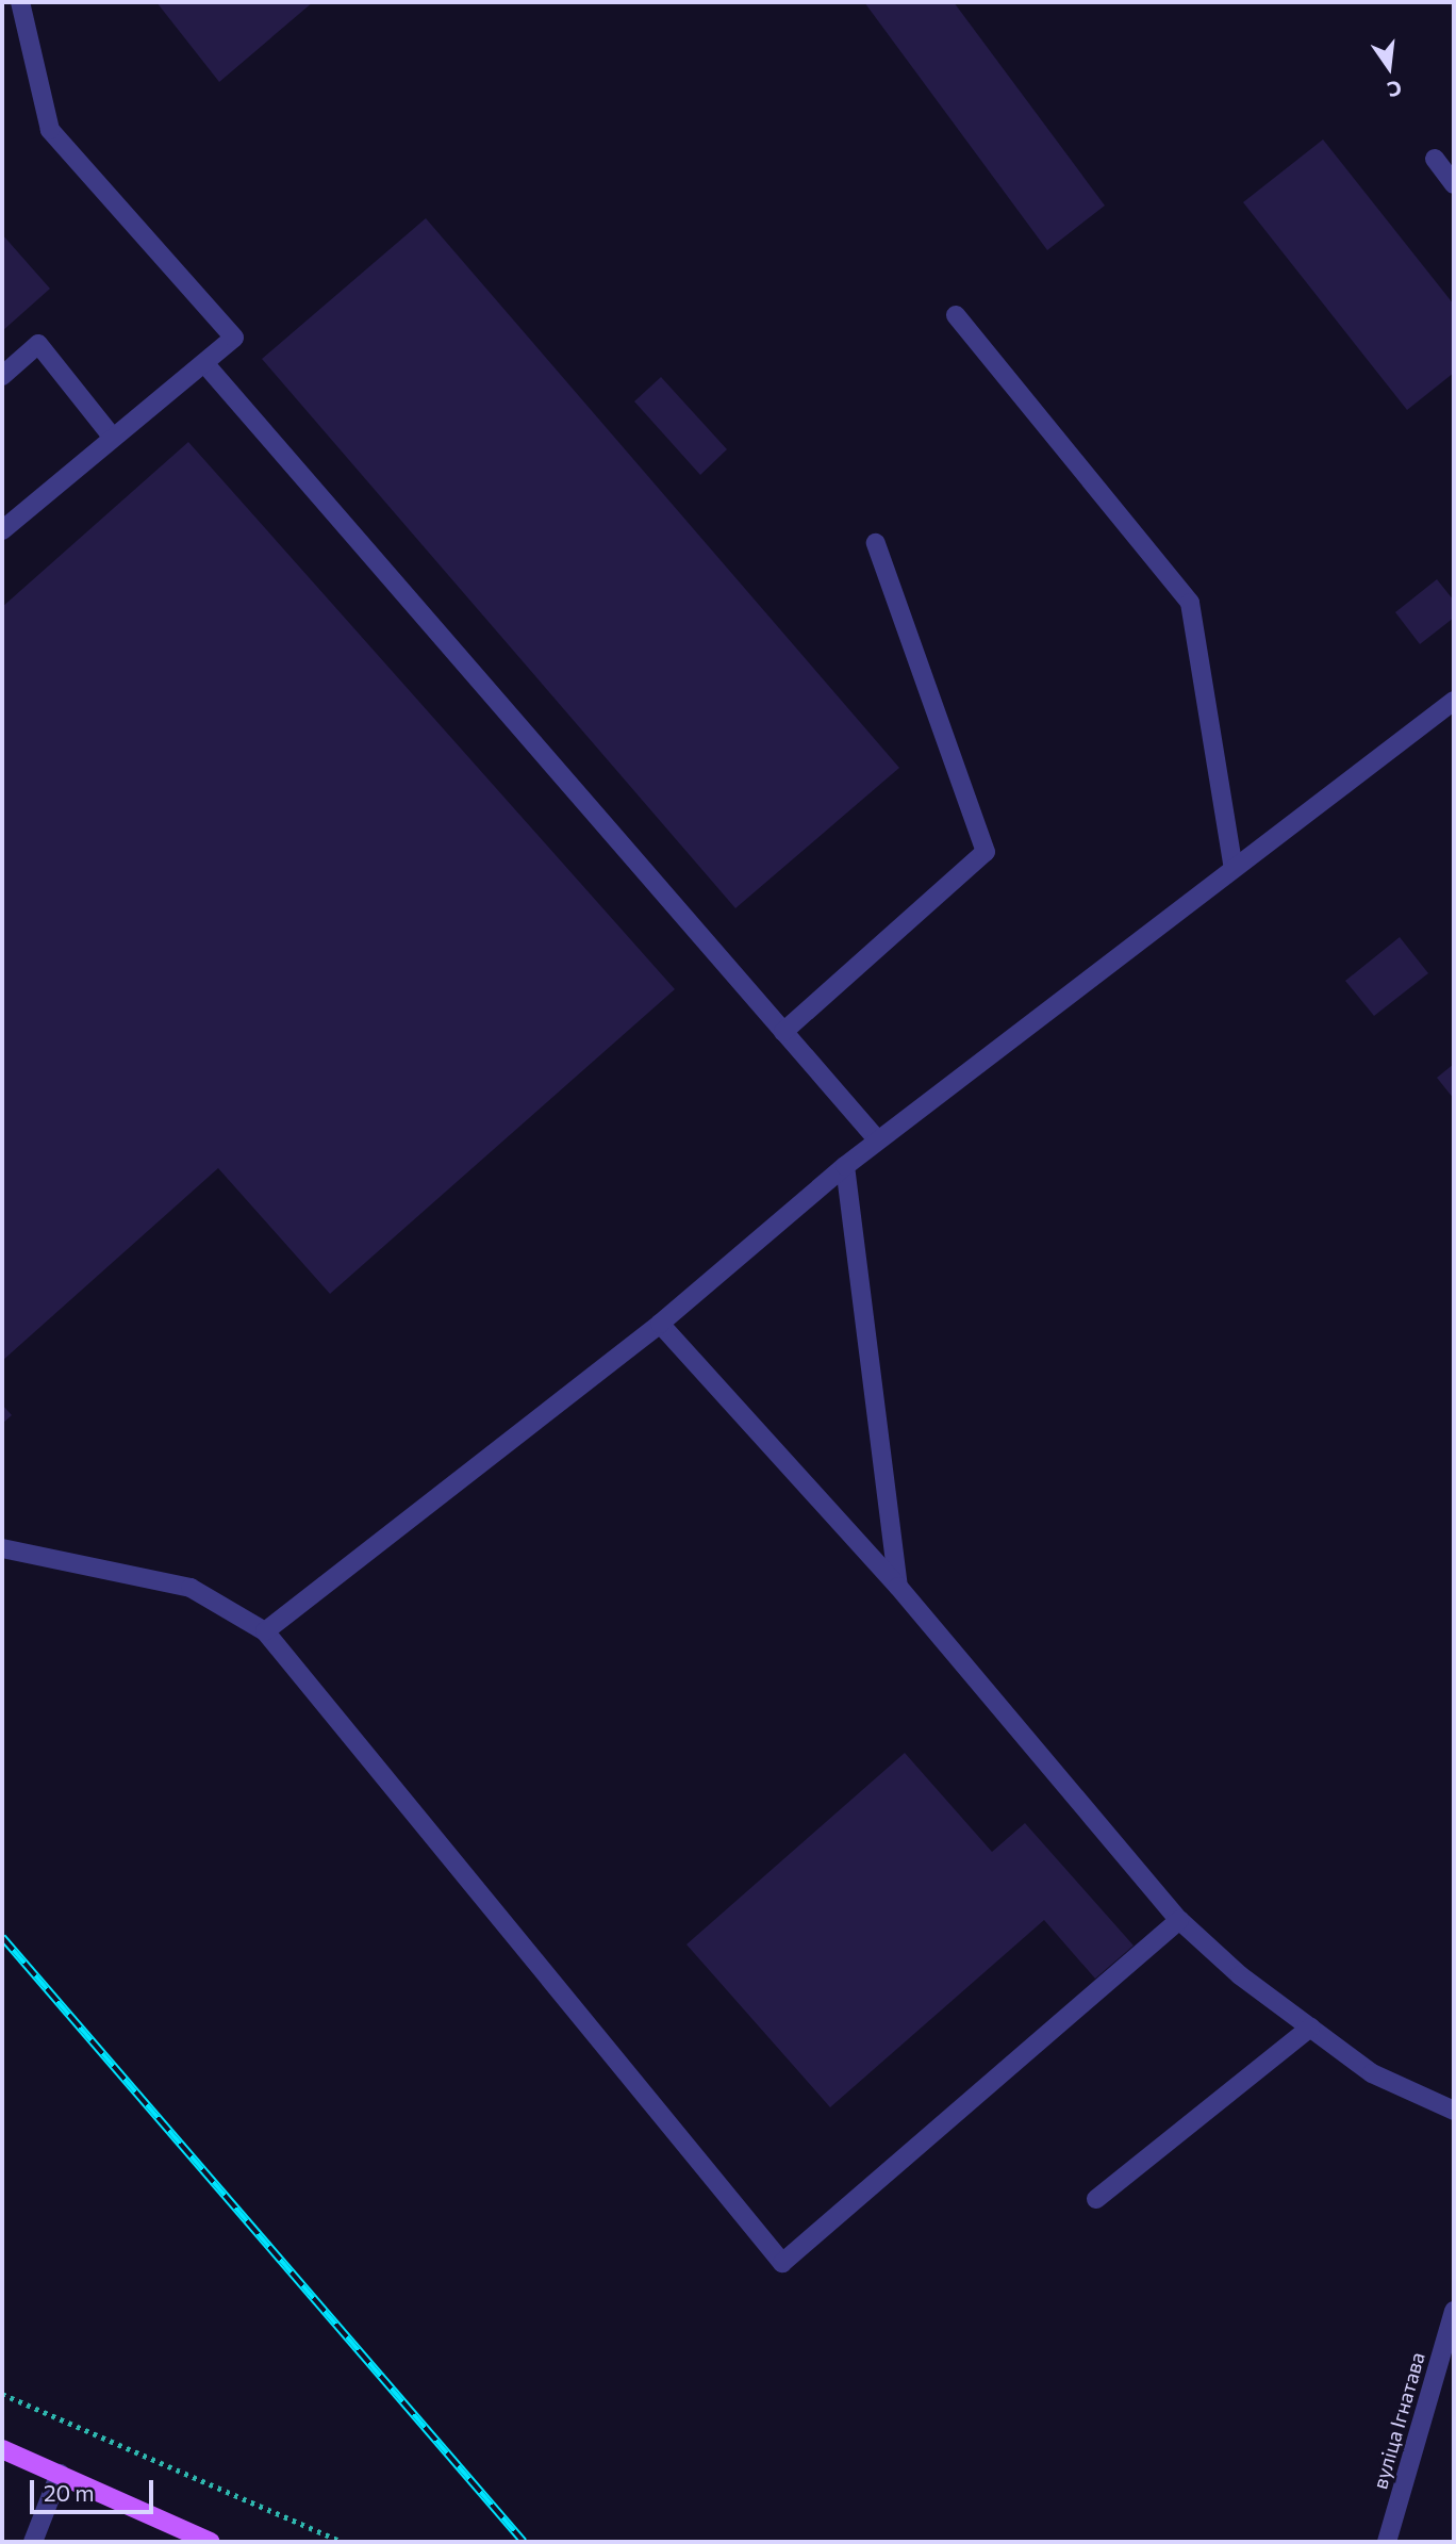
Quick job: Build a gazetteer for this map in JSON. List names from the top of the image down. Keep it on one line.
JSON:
{"streets":{"street":["вуліца Ігнатава"]},"scale_bar":"20 m","north":"bottom"}
